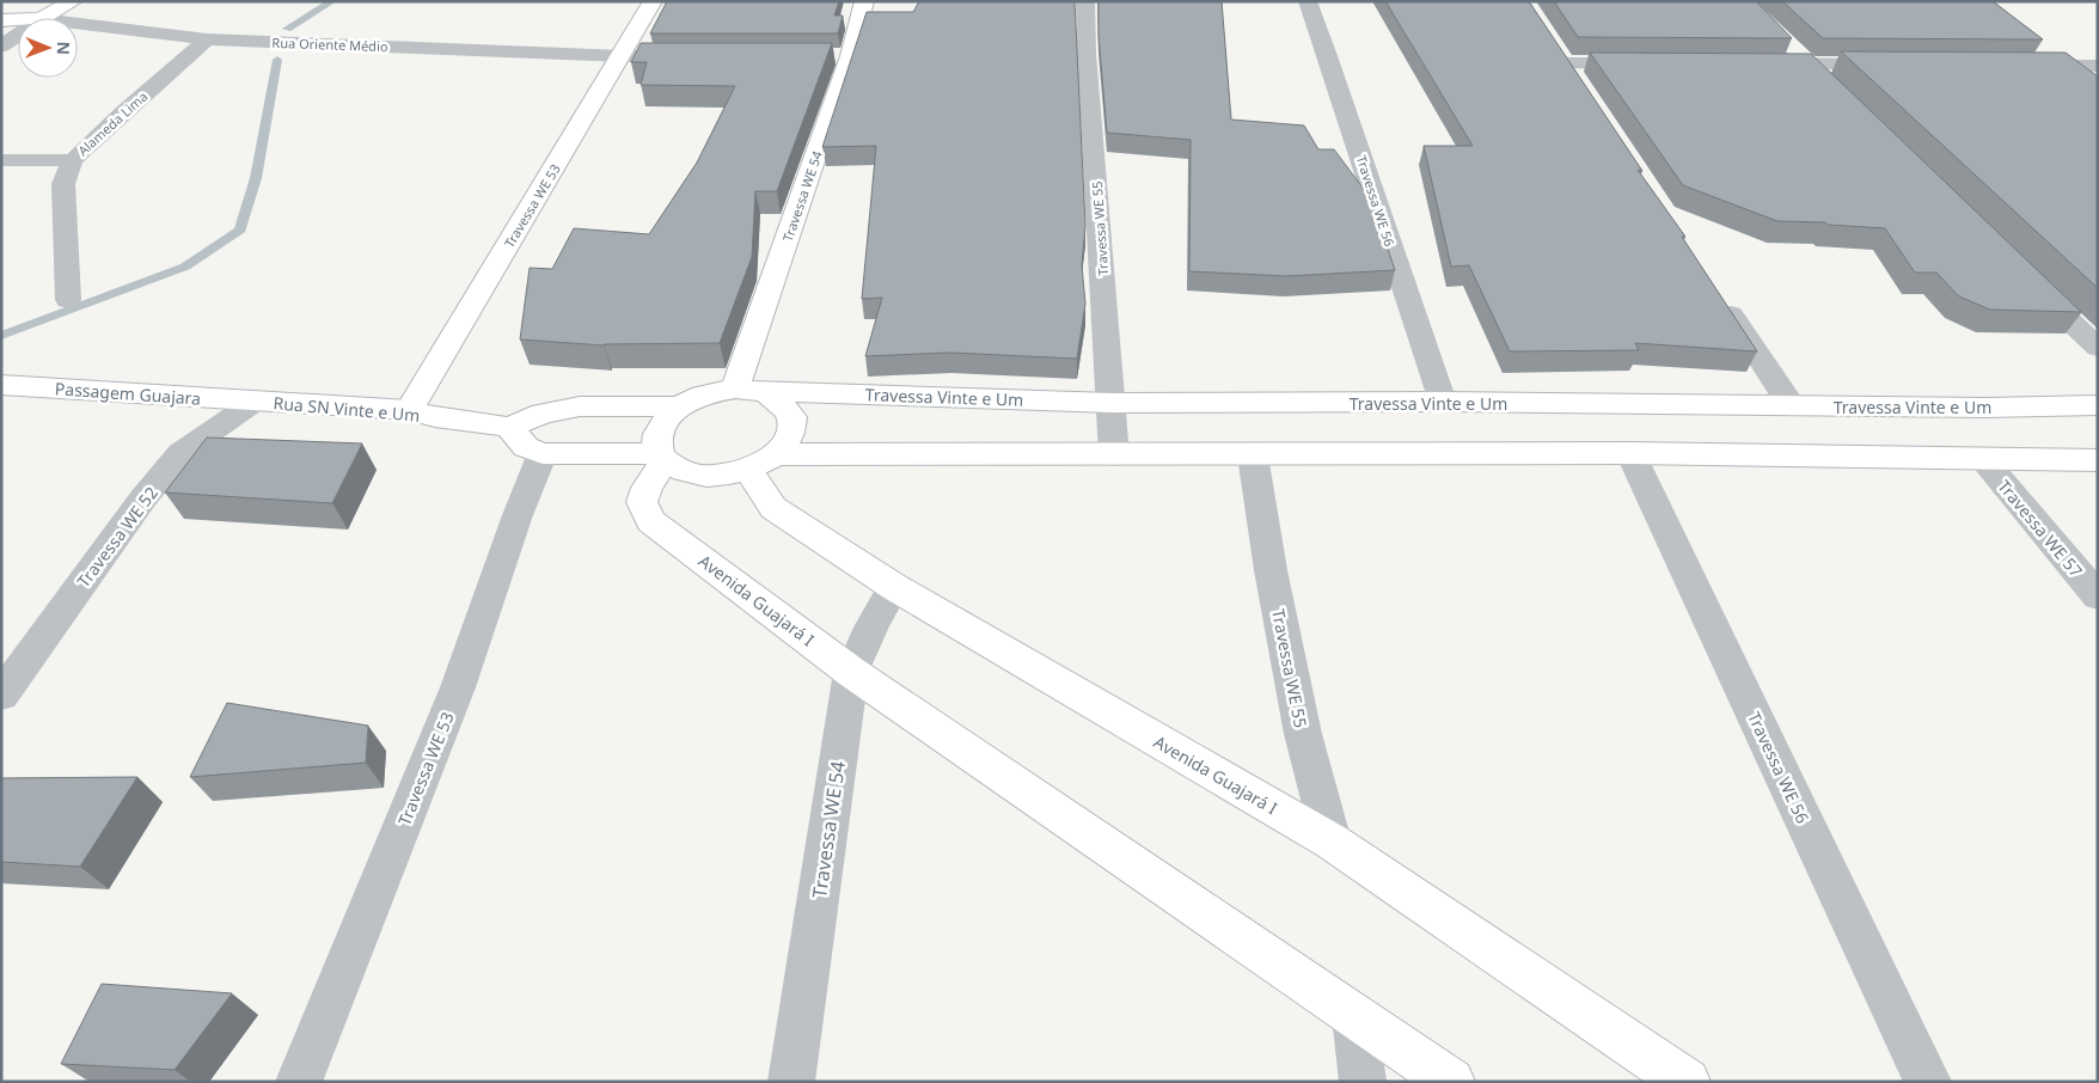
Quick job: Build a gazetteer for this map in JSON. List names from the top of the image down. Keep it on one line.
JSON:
{"streets":{"main road":["Travessa WE 54","Travessa WE 53","Passagem Guajara","Travessa Vinte e Um","Rua SN Vinte e Um","Avenida Guajará I"],"street":["Rua Oriente Médio","Alameda Lima","Travessa WE 56","Travessa WE 55","Travessa WE 57","Travessa WE 52"]},"crossings":[["Rua Oriente Médio","Alameda Lima"],["Rua Oriente Médio","Travessa WE 53"],["Travessa WE 54","Travessa Vinte e Um"],["Travessa WE 54","Rua SN Vinte e Um"],["Travessa WE 54","Avenida Guajará I"],["Travessa WE 56","Travessa Vinte e Um"],["Travessa WE 53","Rua SN Vinte e Um"],["Travessa WE 55","Travessa Vinte e Um"],["Travessa WE 55","Avenida Guajará I"],["Passagem Guajara","Rua SN Vinte e Um"],["Passagem Guajara","Travessa WE 52"],["Travessa Vinte e Um","Rua SN Vinte e Um"],["Travessa Vinte e Um","Avenida Guajará I"],["Rua SN Vinte e Um","Travessa WE 52"],["Rua SN Vinte e Um","Avenida Guajará I"]],"north":"right"}
